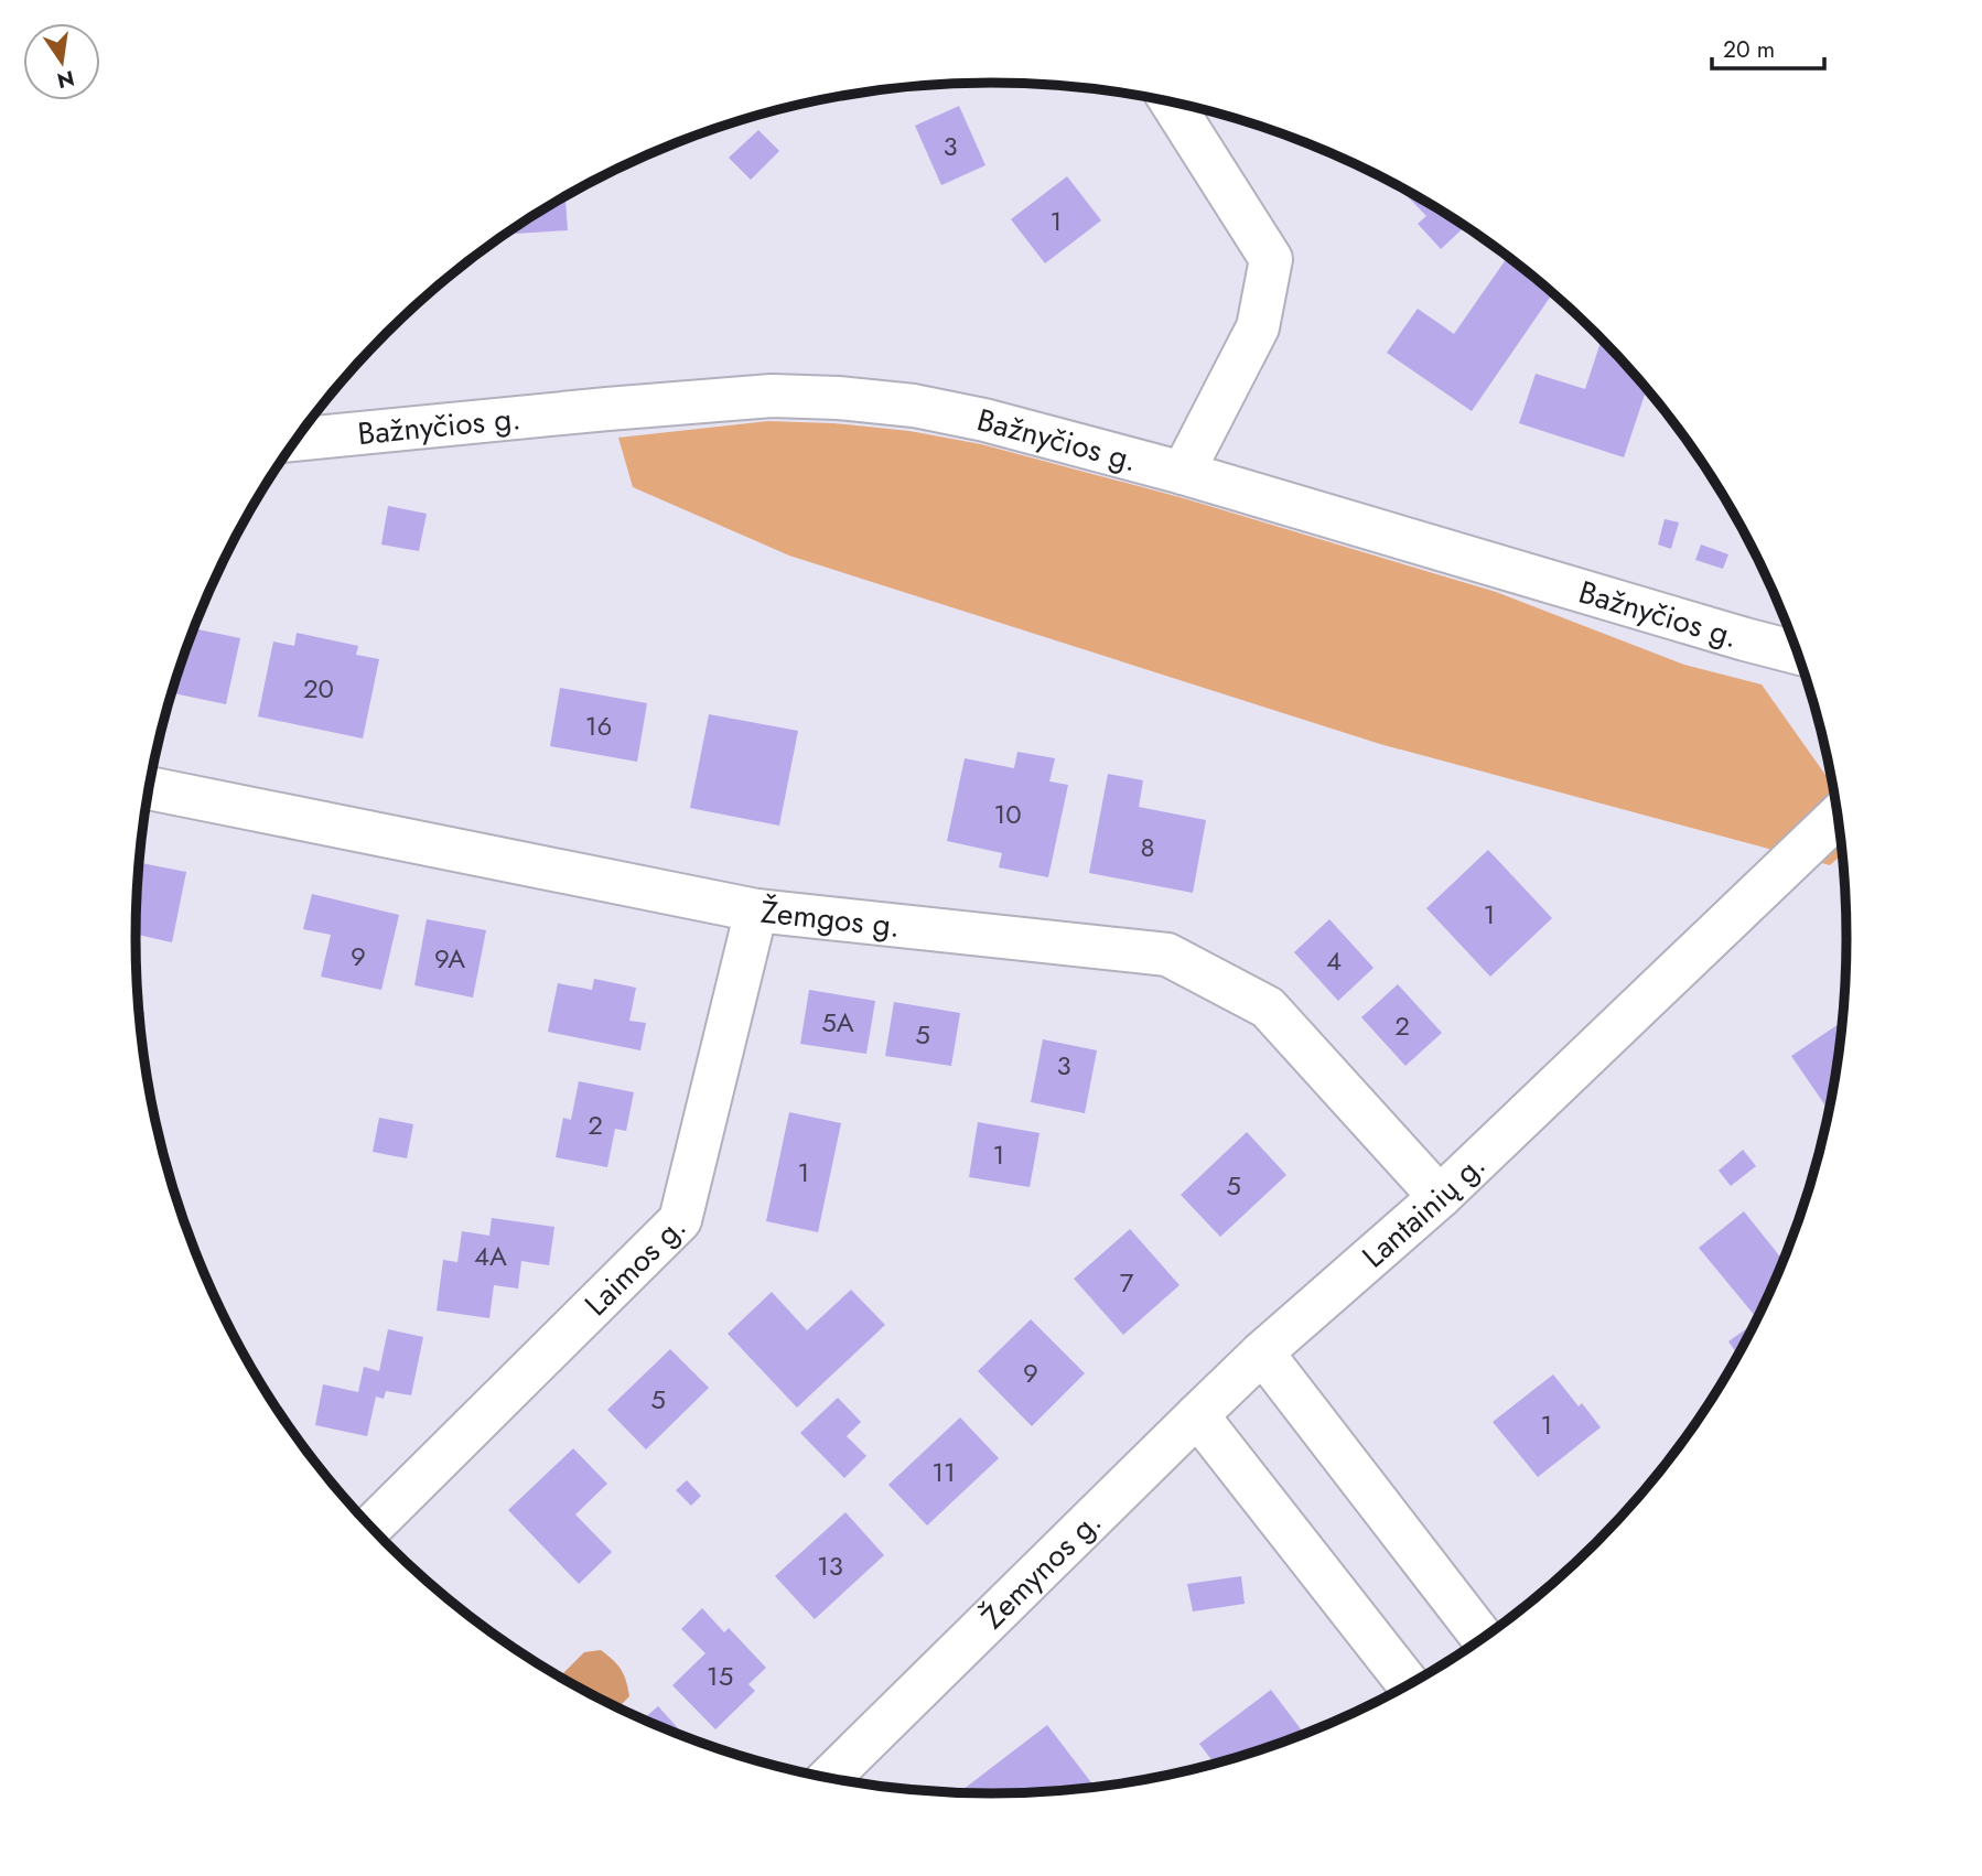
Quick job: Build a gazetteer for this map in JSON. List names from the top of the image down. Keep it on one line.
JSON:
{"streets":{"street":["Bažnyčios g.","Žemgos g.","Lantainių g.","Laimos g.","Žemynos g."]},"crossings":[["Žemgos g.","Lantainių g."],["Žemgos g.","Laimos g."],["Lantainių g.","Žemynos g."]],"house_numbers":["3","1","20","16","10","8","1","9","9A","4","5A","2","5","3","2","1","1","5","4A","7","9","5","1","11","13","15"],"scale_bar":"20 m","north":"bottom"}
